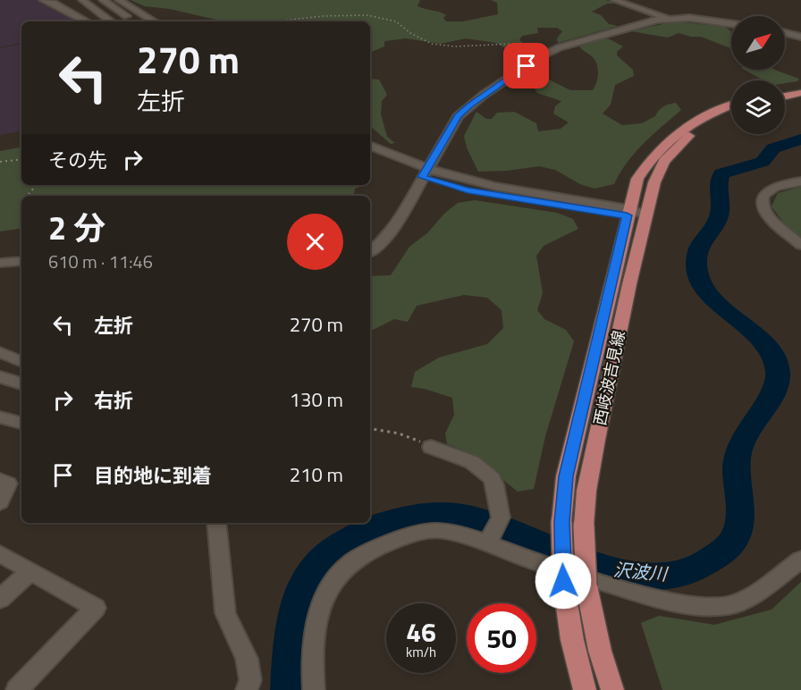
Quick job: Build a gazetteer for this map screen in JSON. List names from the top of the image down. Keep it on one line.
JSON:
{"streets":{"main road":["西岐波吉見線"]},"water":["沢波川"],"north":"top right","page":{"turn":["270 m","左折"],"then":"その先","heading":["2 分","610 m · 11:46"],"list":[{"name":"左折","value":"270 m"},{"name":"右折","value":"130 m"},{"name":"目的地に到着","value":"210 m"}],"speed":"46 km/h","limit":"50"}}
